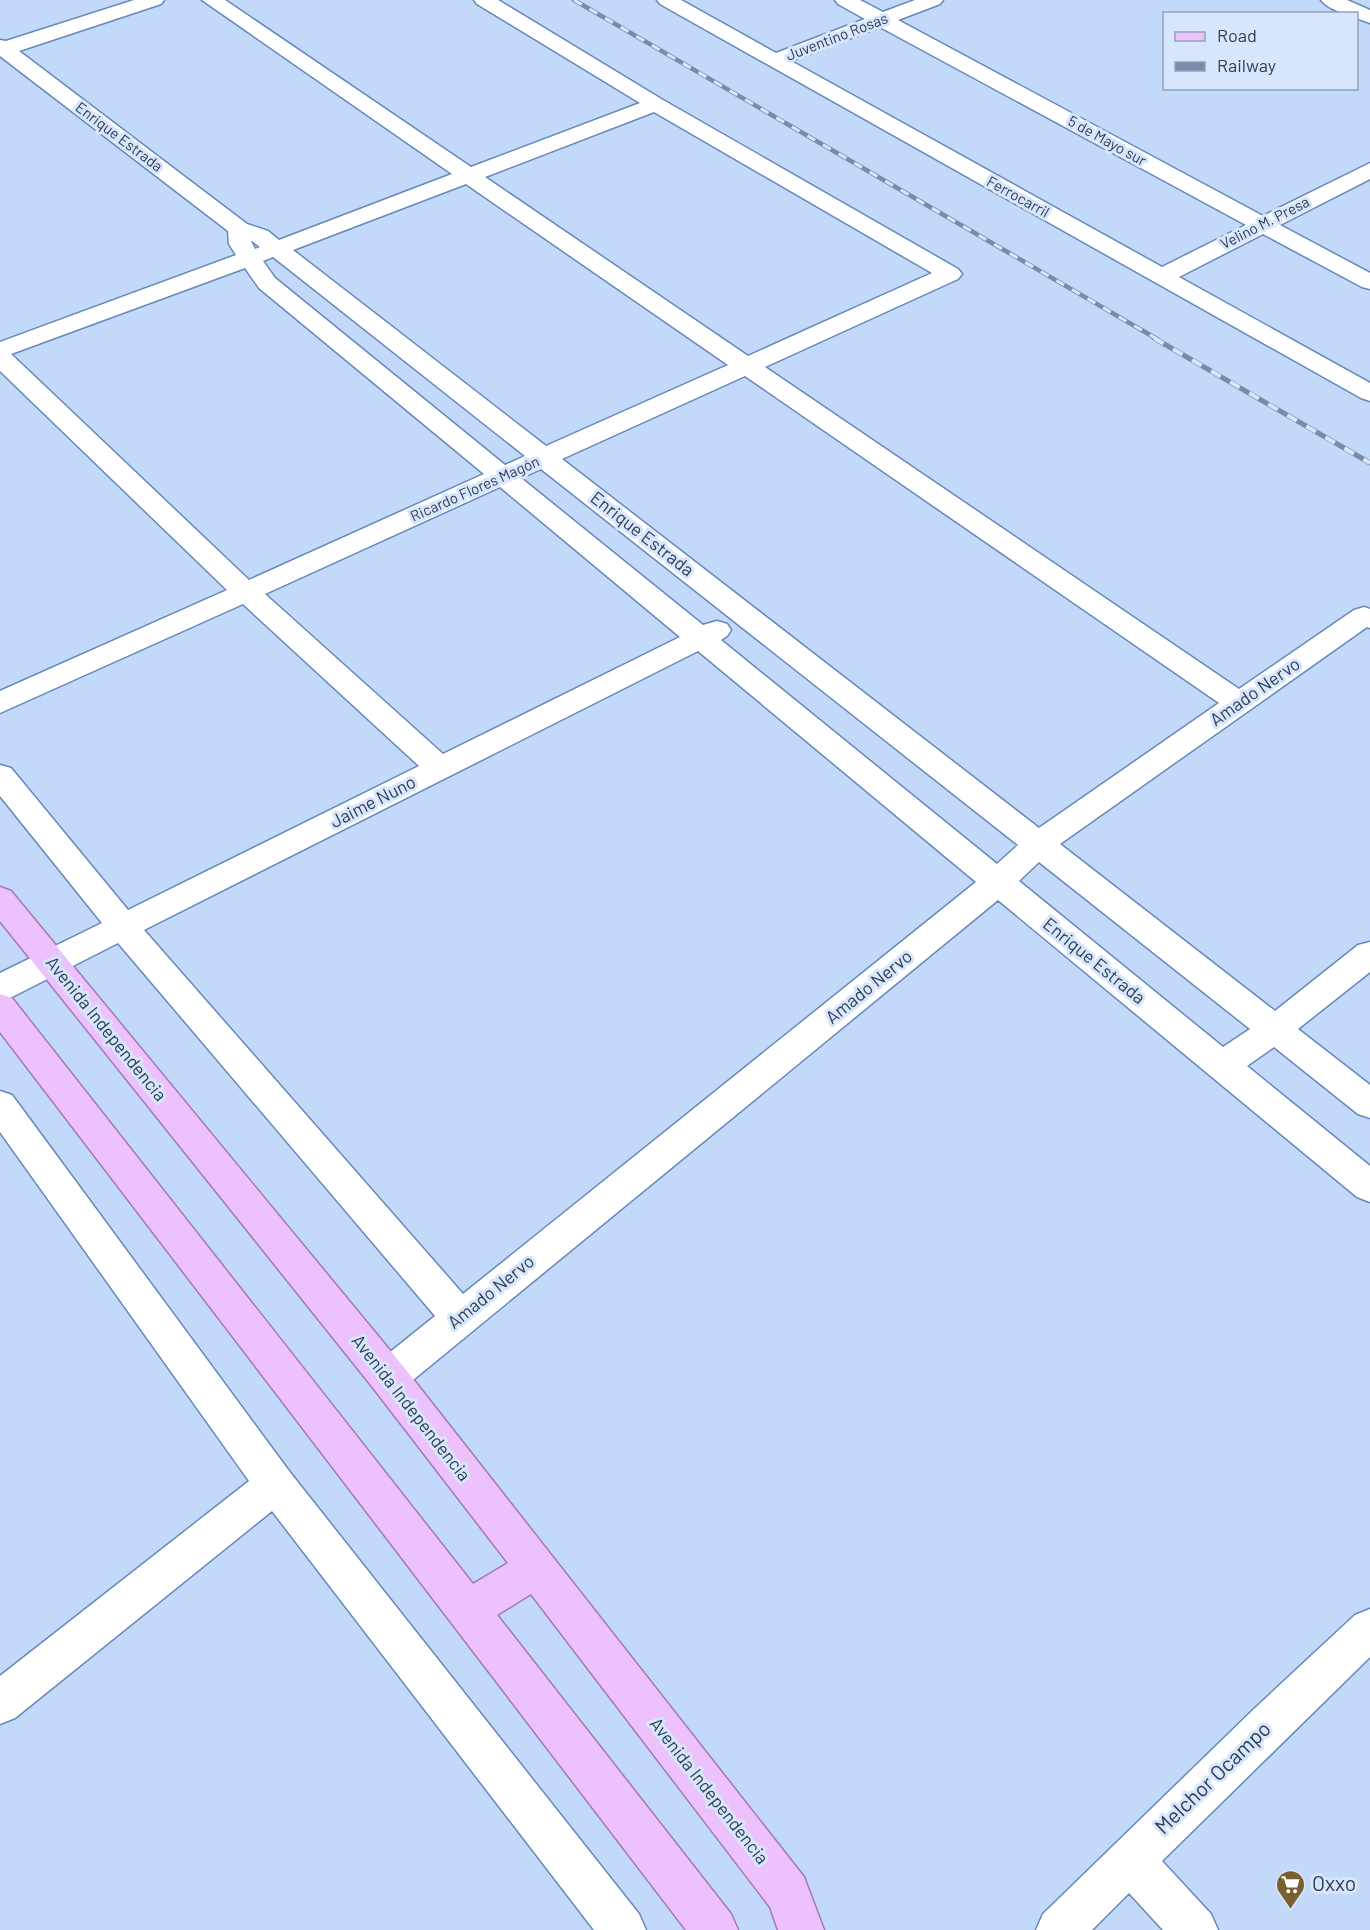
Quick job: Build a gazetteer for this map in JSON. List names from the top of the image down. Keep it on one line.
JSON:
{"streets":{"main road":["Avenida Independencia"],"street":["Juventino Rosas","Enrique Estrada","5 de Mayo sur","Ferrocarril","Velino M. Presa","Ricardo Flores Magón","Amado Nervo","Jaime Nuno","Melchor Ocampo"]},"crossings":[["Juventino Rosas","5 de Mayo sur"],["Juventino Rosas","Ferrocarril"],["Enrique Estrada","Ricardo Flores Magón"],["Enrique Estrada","Amado Nervo"],["Enrique Estrada","Jaime Nuno"],["5 de Mayo sur","Velino M. Presa"],["Ferrocarril","Velino M. Presa"],["Amado Nervo","Avenida Independencia"],["Jaime Nuno","Avenida Independencia"]],"places":{"supermarket":["Oxxo"]},"legend":["Road","Railway"]}
